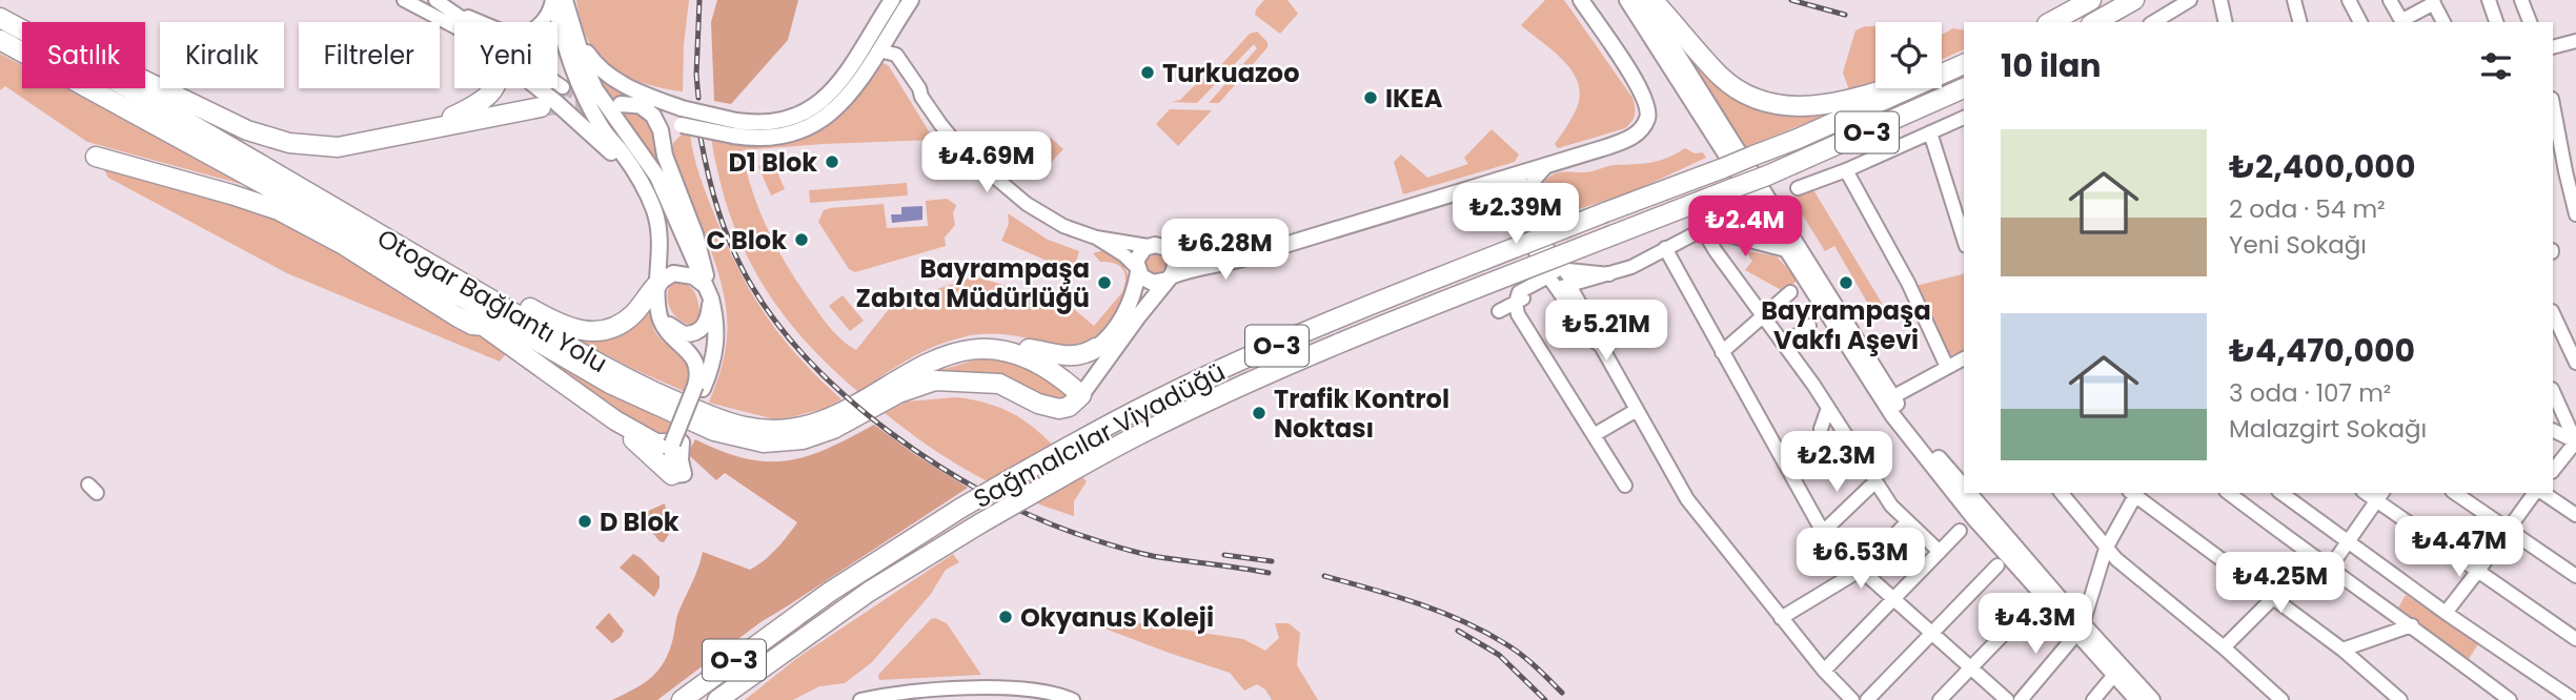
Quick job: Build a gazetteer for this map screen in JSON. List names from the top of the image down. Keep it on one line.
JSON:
{"streets":{"highway":["O-3","Otogar Bağlantı Yolu","Sağmalcılar Viyadüğü"]},"places":["Turkuazoo","IKEA","D1 Blok","C Blok","Bayrampaşa Zabıta Müdürlüğü","Bayrampaşa Vakfı Aşevi","Trafik Kontrol Noktası","D Blok","Okyanus Koleji"],"page":{"chip":["Satılık","Kiralık","Filtreler","Yeni"],"heading":"10 ilan","list":[{"name":"₺2,400,000","note":"2 oda · 54 m² · Yeni Sokağı"},{"name":"₺4,470,000","note":"3 oda · 107 m² · Malazgirt Sokağı"}],"price":["₺4.69M","₺2.39M","₺2.4M","₺6.28M","₺5.21M","₺2.3M","₺4.47M","₺6.53M","₺4.25M","₺4.3M"]}}
